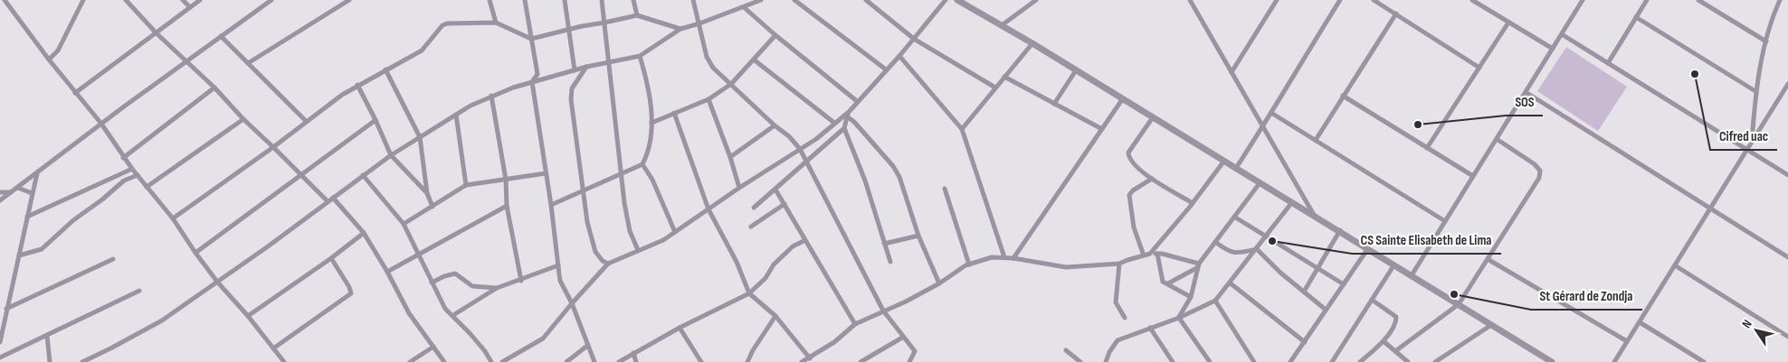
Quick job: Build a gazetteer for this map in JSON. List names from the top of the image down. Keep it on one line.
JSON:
{"places":["Cifred uac","SOS","CS Sainte Elisabeth de Lima","St Gérard de Zondja"],"north":"top left"}
